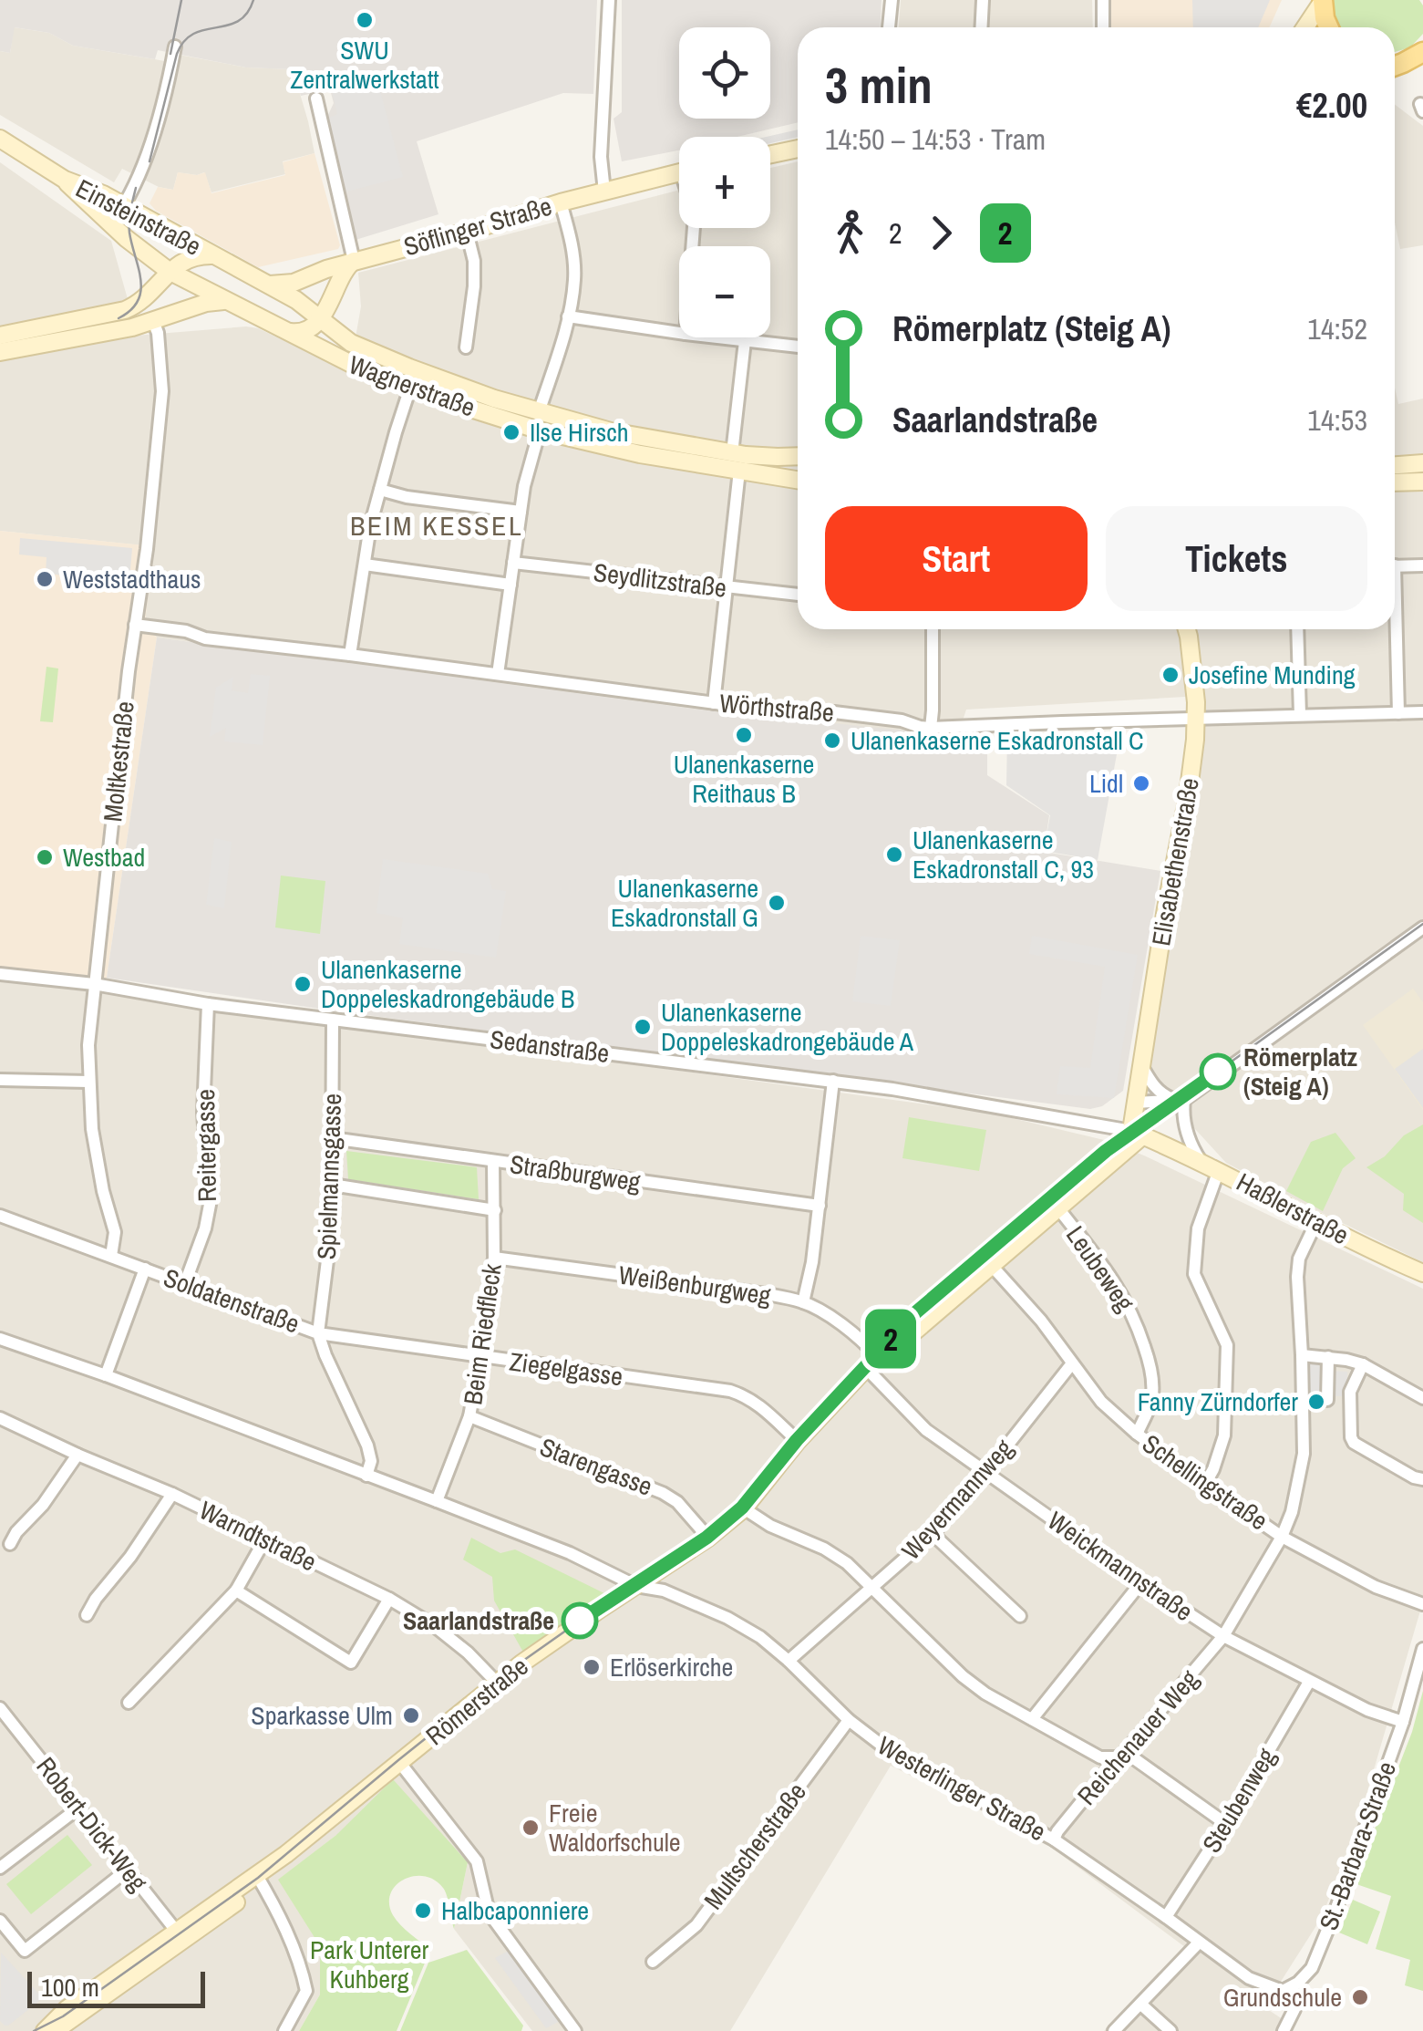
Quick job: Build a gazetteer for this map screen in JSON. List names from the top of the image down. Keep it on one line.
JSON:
{"streets":{"street":["Einsteinstraße","Söflinger Straße","Wagnerstraße","Seydlitzstraße","Wörthstraße","Moltkestraße","Elisabethenstraße","Sedanstraße","Reitergasse","Straßburgweg","Spielmannsgasse","Haßlerstraße","Leubeweg","Weißenburgweg","Soldatenstraße","Beim Riedfleck","Ziegelgasse","Starengasse","Schellingstraße","Weyermannweg","Warndtstraße","Weickmannstraße","Römerstraße","Reichenauer Weg","Westerlinger Straße","Steubenweg","Robert-Dick-Weg","Multscherstraße","St.-Barbara-Straße"]},"crossings":[["Einsteinstraße","Söflinger Straße"],["Einsteinstraße","Wagnerstraße"],["Söflinger Straße","Wagnerstraße"],["Wörthstraße","Moltkestraße"],["Wörthstraße","Elisabethenstraße"],["Moltkestraße","Sedanstraße"],["Moltkestraße","Soldatenstraße"],["Elisabethenstraße","Sedanstraße"],["Elisabethenstraße","Haßlerstraße"],["Sedanstraße","Reitergasse"],["Sedanstraße","Spielmannsgasse"],["Sedanstraße","Haßlerstraße"],["Reitergasse","Soldatenstraße"],["Straßburgweg","Spielmannsgasse"],["Straßburgweg","Beim Riedfleck"],["Spielmannsgasse","Soldatenstraße"],["Spielmannsgasse","Ziegelgasse"],["Haßlerstraße","Reichenauer Weg"],["Leubeweg","Schellingstraße"],["Leubeweg","Römerstraße"],["Weißenburgweg","Beim Riedfleck"],["Weißenburgweg","Weickmannstraße"],["Weißenburgweg","Römerstraße"],["Soldatenstraße","Ziegelgasse"],["Beim Riedfleck","Ziegelgasse"],["Beim Riedfleck","Starengasse"],["Ziegelgasse","Römerstraße"],["Starengasse","Römerstraße"],["Schellingstraße","Weyermannweg"],["Schellingstraße","Römerstraße"],["Schellingstraße","Reichenauer Weg"],["Weyermannweg","Weickmannstraße"],["Weyermannweg","Westerlinger Straße"],["Warndtstraße","Römerstraße"],["Weickmannstraße","Römerstraße"],["Weickmannstraße","Reichenauer Weg"],["Weickmannstraße","Steubenweg"],["Weickmannstraße","St.-Barbara-Straße"],["Römerstraße","Westerlinger Straße"],["Römerstraße","Robert-Dick-Weg"],["Reichenauer Weg","Westerlinger Straße"],["Westerlinger Straße","Steubenweg"],["Westerlinger Straße","Multscherstraße"],["Westerlinger Straße","St.-Barbara-Straße"]],"districts":["BEIM KESSEL"],"parks":["Park Unterer Kuhberg"],"places":["SWU Zentralwerkstatt","Ilse Hirsch","Weststadthaus","Josefine Munding","Ulanenkaserne Reithaus B","Ulanenkaserne Eskadronstall C","Lidl","Ulanenkaserne Eskadronstall C, 93","Westbad","Ulanenkaserne Eskadronstall G","Ulanenkaserne Doppeleskadrongebäude B","Ulanenkaserne Doppeleskadrongebäude A","Römerplatz (Steig A)","Fanny Zürndorfer","Saarlandstraße","Erlöserkirche","Sparkasse Ulm","Freie Waldorfschule","Halbcaponniere","Grundschule"],"lines":["tram line 2"],"scale_bar":"100 m","page":{"on_map":"2","map_buttons":["+","−"],"heading":["3 min","14:50 – 14:53 · Tram","€2.00"],"legs":["2","2"],"list":[{"name":"Römerplatz (Steig A)","value":"14:52"},{"name":"Saarlandstraße","value":"14:53"}],"buttons":["Start","Tickets"],"scale":"100 m"}}
